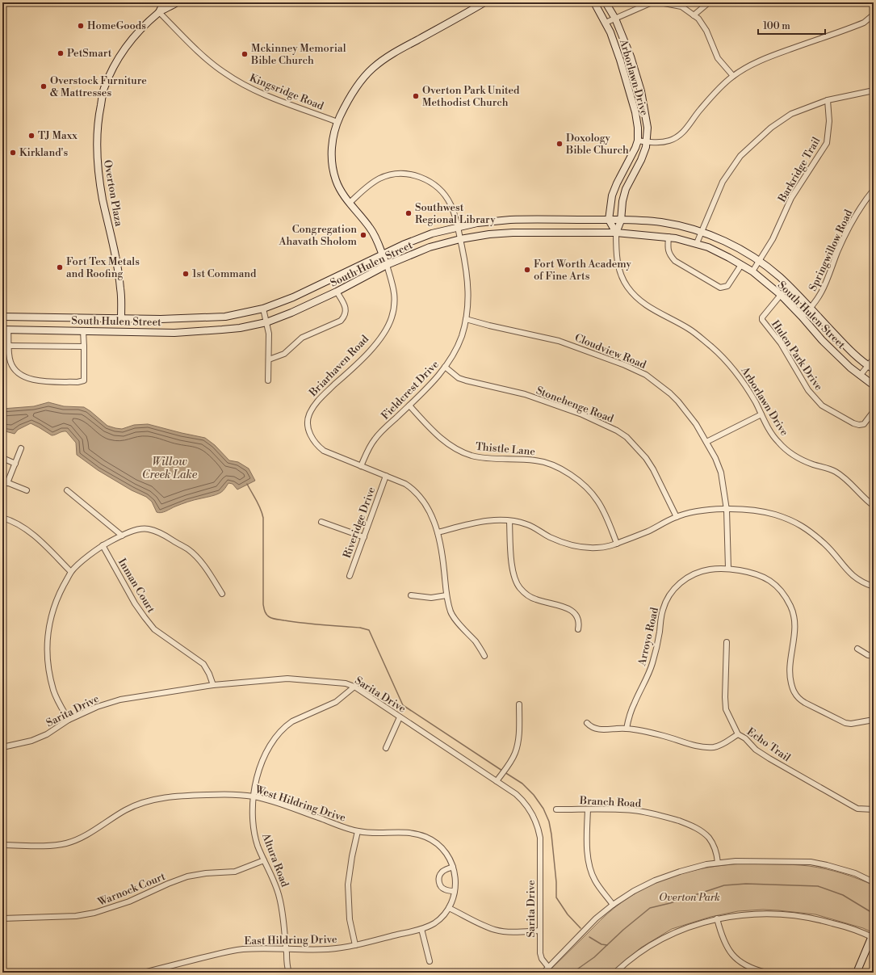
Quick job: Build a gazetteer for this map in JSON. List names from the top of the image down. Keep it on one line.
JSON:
{"streets":{"main road":["Arborlawn Drive","Overton Plaza","South Hulen Street","Briarhaven Road"],"street":["Kingsridge Road","Barkridge Trail","Springwillow Road","Cloudview Road","Hulen Park Drive","Fieldcrest Drive","Stonehenge Road","Thistle Lane","Riveridge Drive","Inman Court","Arroyo Road","Sarita Drive","Echo Trail","Branch Road","West Hildring Drive","Altura Road","Warnock Court","East Hildring Drive"]},"crossings":[["Arborlawn Drive","South Hulen Street"],["Kingsridge Road","Overton Plaza"],["Kingsridge Road","Briarhaven Road"],["Barkridge Trail","South Hulen Street"],["Overton Plaza","South Hulen Street"],["Springwillow Road","South Hulen Street"],["South Hulen Street","Hulen Park Drive"],["South Hulen Street","Briarhaven Road"],["South Hulen Street","Fieldcrest Drive"],["Cloudview Road","Fieldcrest Drive"],["Cloudview Road","Arroyo Road"],["Briarhaven Road","Fieldcrest Drive"],["Briarhaven Road","Riveridge Drive"],["Fieldcrest Drive","Stonehenge Road"],["Fieldcrest Drive","Thistle Lane"],["Inman Court","Sarita Drive"],["Sarita Drive","Altura Road"],["West Hildring Drive","Altura Road"],["West Hildring Drive","East Hildring Drive"],["Altura Road","Warnock Court"],["Altura Road","East Hildring Drive"]],"water":["Willow Creek Lake"],"parks":["Overton Park"],"places":["HomeGoods","PetSmart","Mckinney Memorial Bible Church","Overstock Furniture & Mattresses","Overton Park United Methodist Church","TJ Maxx","Doxology Bible Church","Kirkland's","Southwest Regional Library","Congregation Ahavath Sholom","Fort Tex Metals and Roofing","Fort Worth Academy of Fine Arts","1st Command"],"scale_bar":"100 m"}
